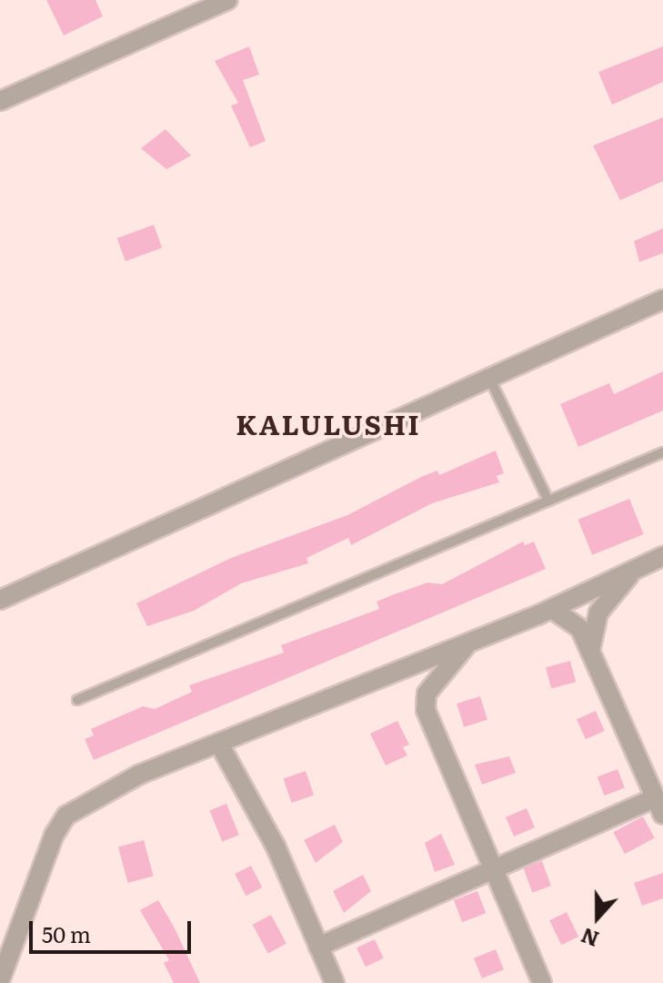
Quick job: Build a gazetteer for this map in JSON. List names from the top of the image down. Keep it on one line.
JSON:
{"districts":["KALULUSHI"],"scale_bar":"50 m","north":"bottom"}
